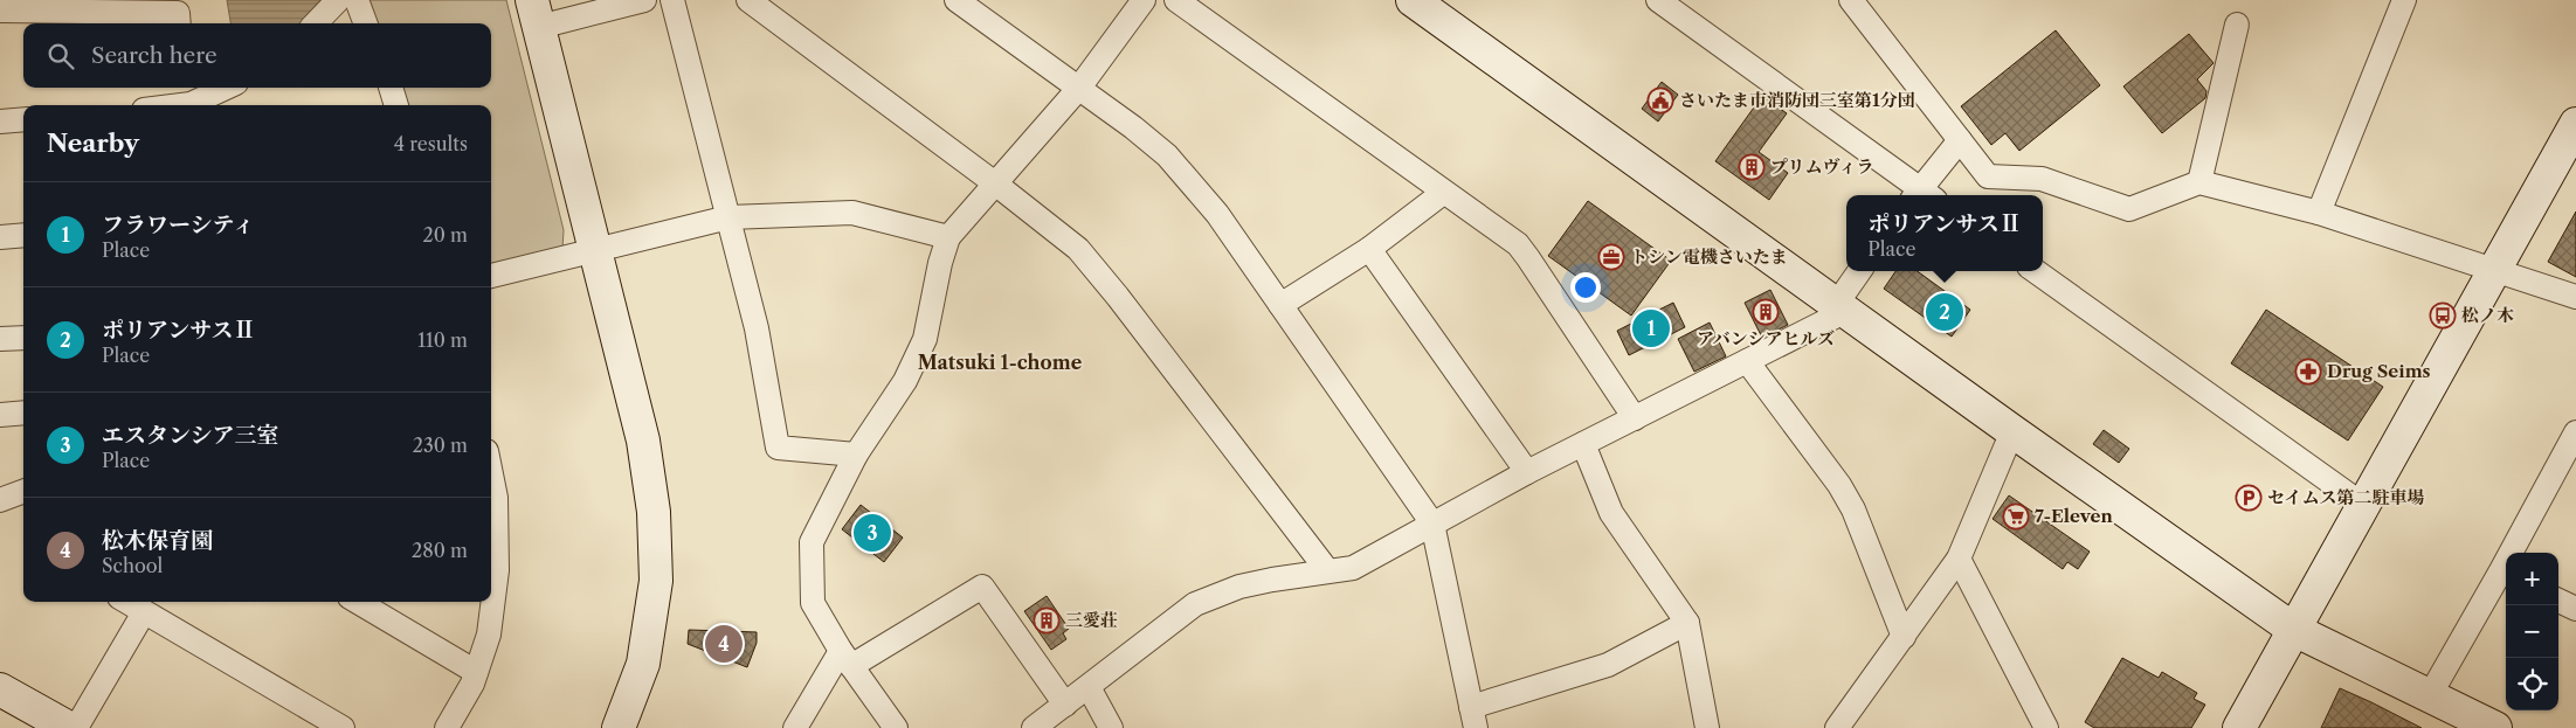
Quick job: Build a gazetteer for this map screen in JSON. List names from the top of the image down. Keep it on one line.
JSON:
{"districts":["Matsuki 1-chome"],"places":{"public building":["さいたま市消防団三室第1分団"],"building":["プリムヴィラ","アバンシアヒルズ","三愛荘"],"office":["トシン電機さいたま"],"bus stop":["松ノ木"],"pharmacy":["Drug Seims"],"parking":["セイムス第二駐車場"],"supermarket":["7-Eleven"]},"page":{"search":"Search here","heading":["Nearby","4 results"],"list":[{"mark":"1","name":"フラワーシティ","note":"Place","value":"20 m"},{"mark":"2","name":"ポリアンサスⅡ","note":"Place","value":"110 m"},{"mark":"3","name":"エスタンシア三室","note":"Place","value":"230 m"},{"mark":"4","name":"松木保育園","note":"School","value":"280 m"}],"popup":["ポリアンサスⅡ","Place"],"pins":["2","1","3","4"],"map_buttons":["+","−"]}}
